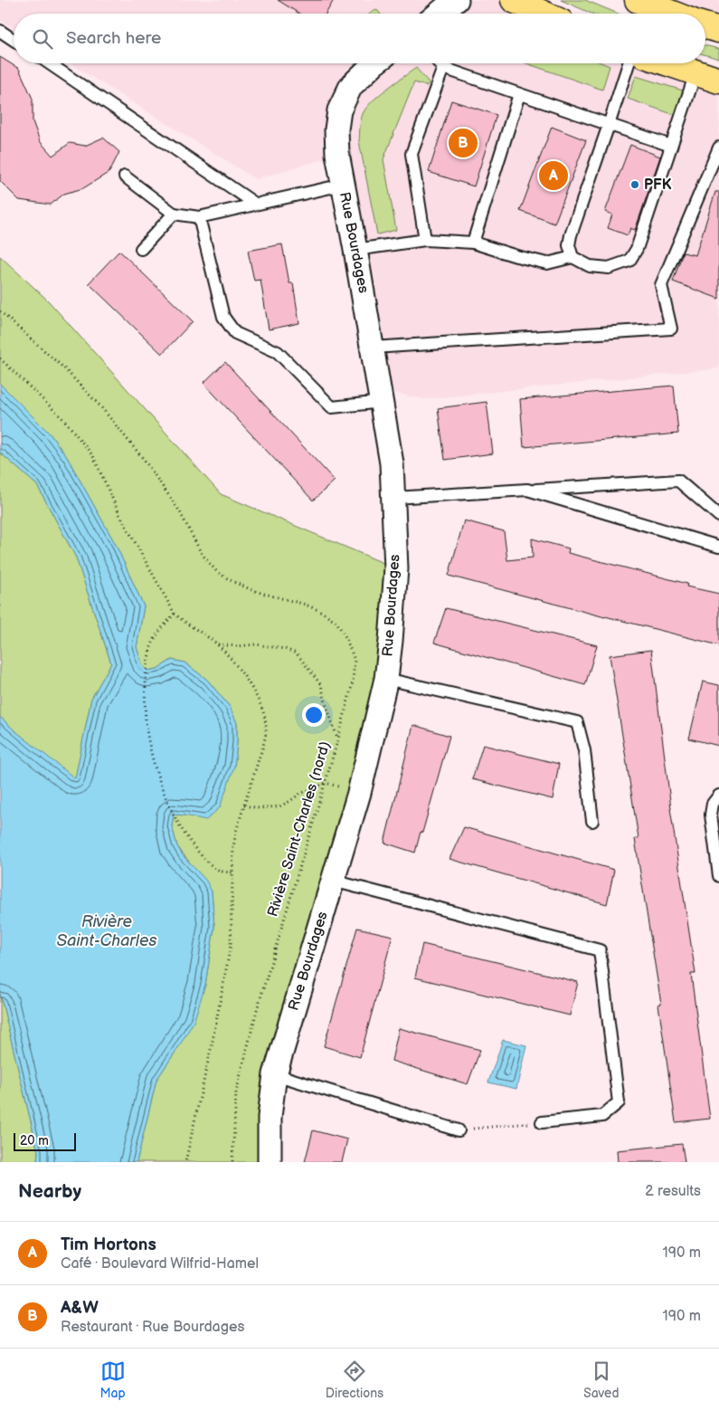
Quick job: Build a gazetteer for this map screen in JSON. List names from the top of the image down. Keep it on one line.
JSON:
{"streets":{"street":["Rue Bourdages"],"path":["Rivière Saint-Charles (nord)"]},"water":["Rivière Saint-Charles"],"places":["PFK"],"scale_bar":"20 m","page":{"search":"Search here","pins":["B","A"],"scale":"20 m","heading":["Nearby","2 results"],"list":[{"mark":"A","name":"Tim Hortons","note":"Café · Boulevard Wilfrid-Hamel","value":"190 m"},{"mark":"B","name":"A&W","note":"Restaurant · Rue Bourdages","value":"190 m"}],"nav":["Map","Directions","Saved"]}}
